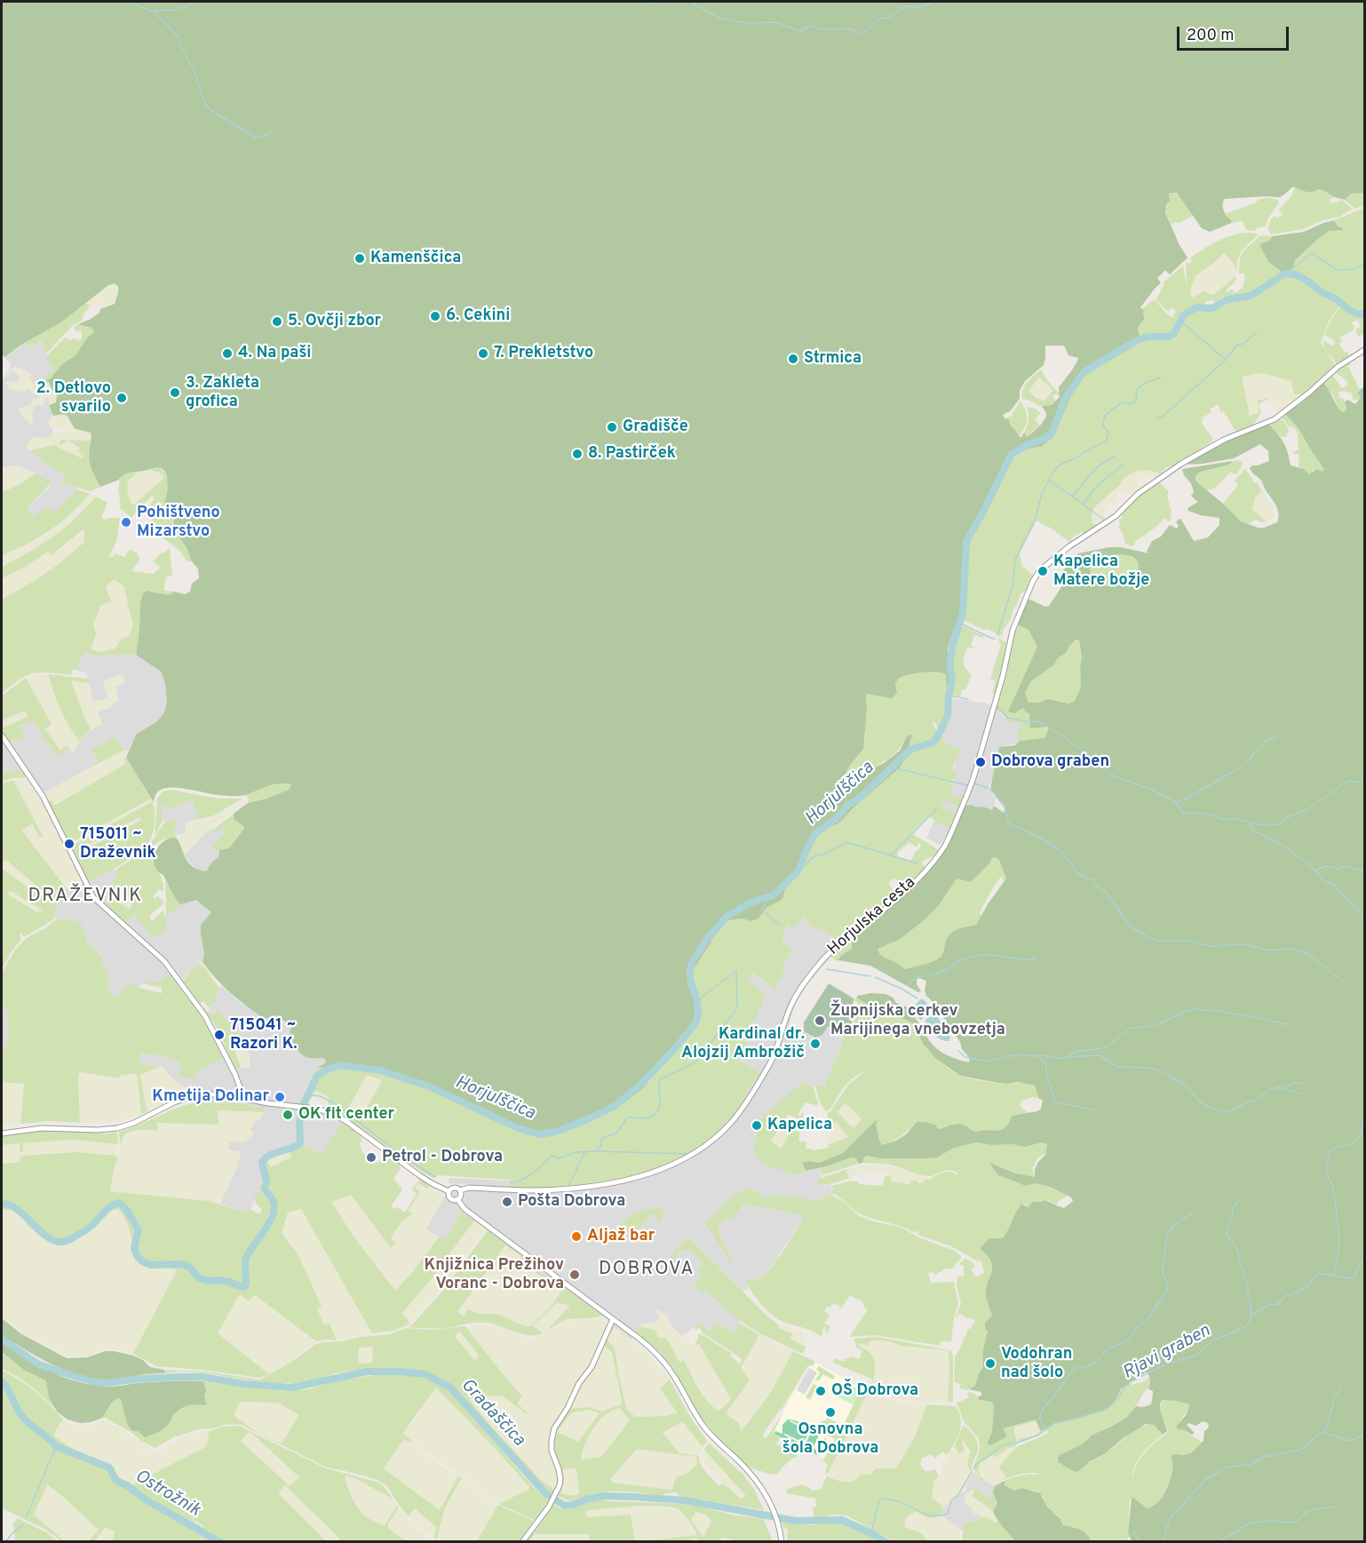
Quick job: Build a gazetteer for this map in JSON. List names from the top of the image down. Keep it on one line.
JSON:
{"streets":{"street":["Horjulska cesta"]},"districts":["DRAŽEVNIK","DOBROVA"],"water":["Horjulščica","Rjavi graben","Gradaščica","Ostrožnik"],"places":["Kamenščica","6. Cekini","5. Ovčji zbor","4. Na paši","7. Prekletstvo","Strmica","3. Zakleta grofica","2. Detlovo svarilo","Gradišče","8. Pastirček","Pohištveno Mizarstvo","Kapelica Matere božje","Dobrova graben","715011 ~ Draževnik","Župnijska cerkev Marijinega vnebovzetja","715041 ~ Razori K.","Kardinal dr. Alojzij Ambrožič","Kmetija Dolinar","OK fit center","Kapelica","Petrol - Dobrova","Pošta Dobrova","Aljaž bar","Knjižnica Prežihov Voranc - Dobrova","Vodohran nad šolo","OŠ Dobrova","Osnovna šola Dobrova"],"scale_bar":"200 m"}
